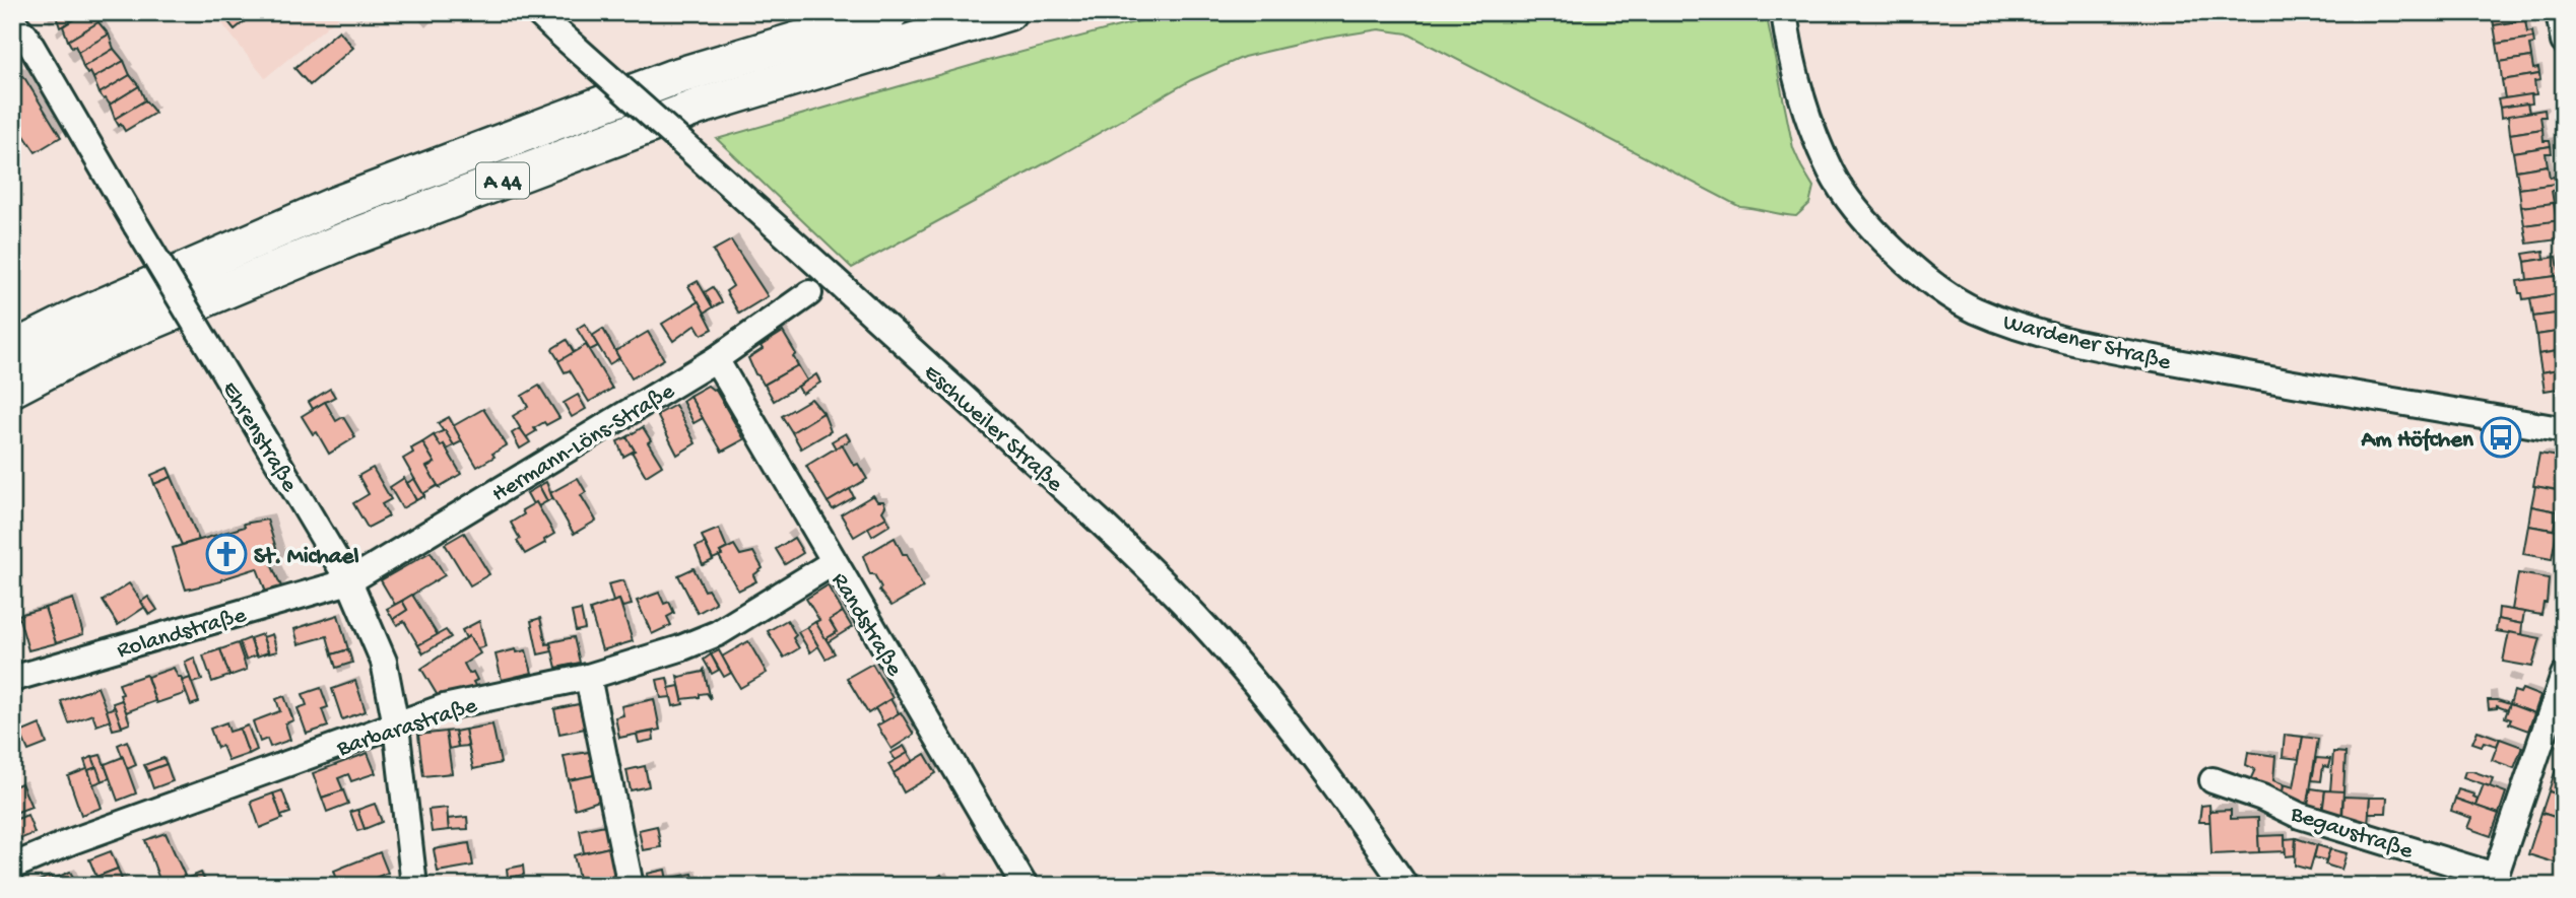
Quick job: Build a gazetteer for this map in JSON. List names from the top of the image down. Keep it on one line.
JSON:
{"streets":{"highway":["A 44"],"street":["Wardener Straße","Eschweiler Straße","Ehrenstraße","Hermann-Löns-Straße","Randstraße","Rolandstraße","Barbarastraße","Begaustraße"]},"crossings":[["Ehrenstraße","Hermann-Löns-Straße"],["Ehrenstraße","Rolandstraße"],["Ehrenstraße","Barbarastraße"],["Hermann-Löns-Straße","Randstraße"],["Hermann-Löns-Straße","Rolandstraße"],["Randstraße","Barbarastraße"]],"places":{"bus stop":["Am Höfchen"],"church":["St. Michael"]}}
